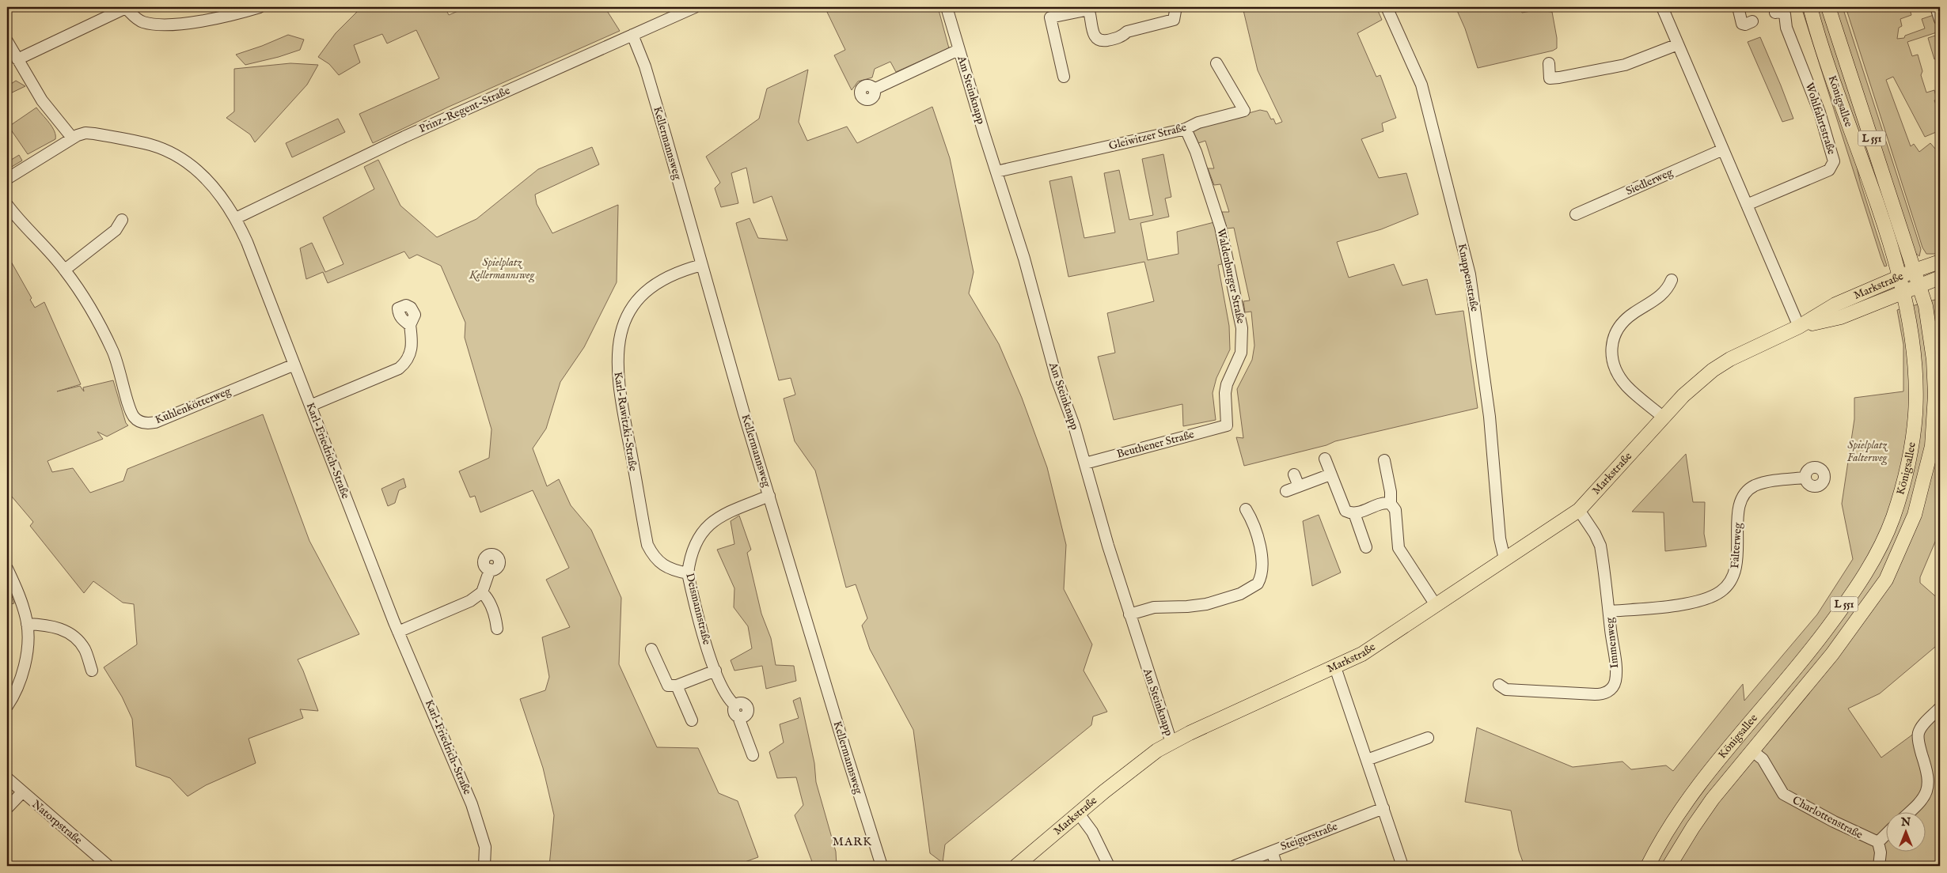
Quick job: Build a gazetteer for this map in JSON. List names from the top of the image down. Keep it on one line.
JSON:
{"streets":{"main road":["Königsallee","L 551","Markstraße"],"street":["Am Steinknapp","Prinz-Regent-Straße","Wohlfahrtstraße","Gleiwitzer Straße","Kellermannsweg","Siedlerweg","Waldenburger Straße","Knappenstraße","Kuhlenkötterweg","Karl-Rawitzki-Straße","Beuthener Straße","Karl-Friedrich-Straße","Falterweg","Deismannstraße","Immenweg","Charlottenstraße","Natorpstraße","Steigerstraße"]},"crossings":[["Am Steinknapp","Gleiwitzer Straße"],["Am Steinknapp","Markstraße"],["Am Steinknapp","Beuthener Straße"],["Königsallee","Markstraße"],["Königsallee","Charlottenstraße"],["Prinz-Regent-Straße","Kellermannsweg"],["Prinz-Regent-Straße","Karl-Friedrich-Straße"],["Gleiwitzer Straße","Waldenburger Straße"],["Kellermannsweg","Karl-Rawitzki-Straße"],["Kellermannsweg","Deismannstraße"],["Waldenburger Straße","Beuthener Straße"],["Knappenstraße","Markstraße"],["Markstraße","Immenweg"],["Kuhlenkötterweg","Karl-Friedrich-Straße"],["Karl-Rawitzki-Straße","Deismannstraße"],["Falterweg","Immenweg"]],"districts":["MARK"],"parks":["Spielplatz Kellermannsweg","Spielplatz Falterweg"],"north":"top"}
